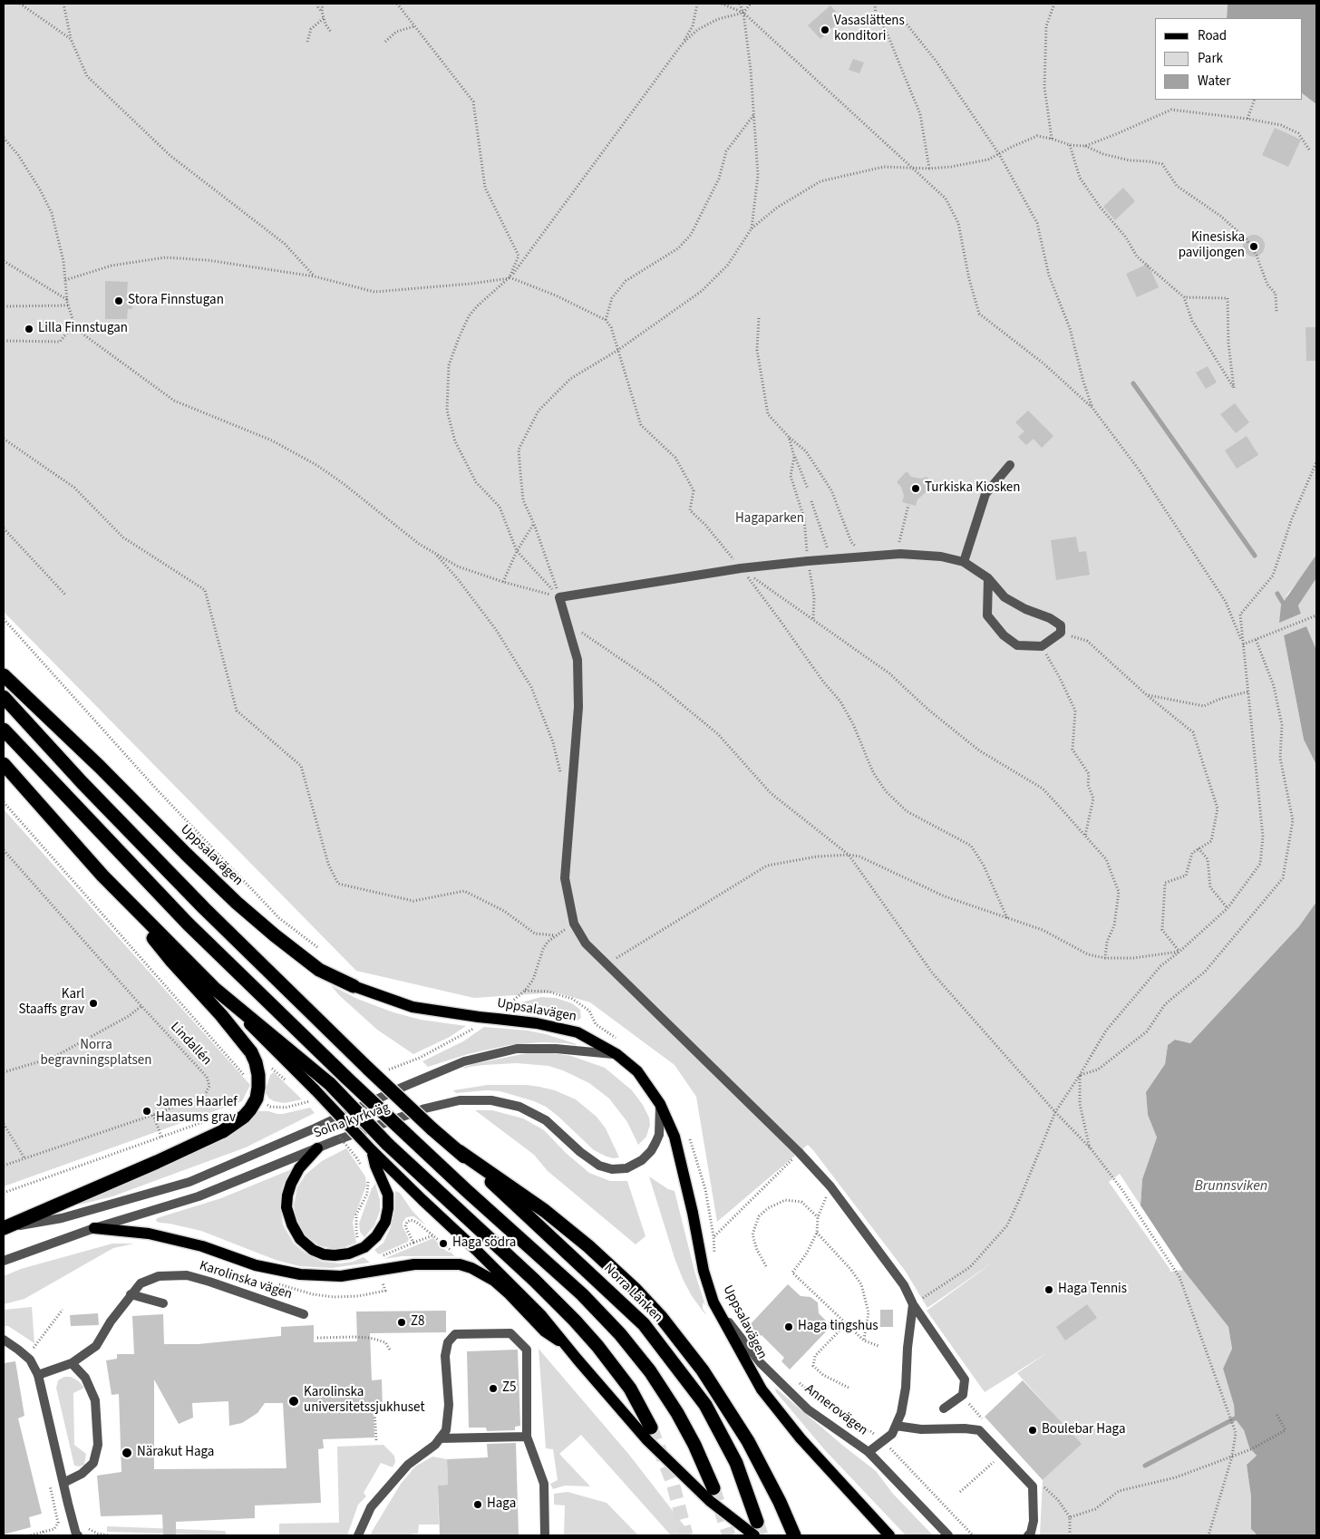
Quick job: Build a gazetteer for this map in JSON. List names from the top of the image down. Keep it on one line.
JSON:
{"streets":{"highway":["Uppsalavägen","Norra Länken"],"street":["Solna kyrkväg","Karolinska vägen","Annerovägen"],"path":["Lindallén"]},"crossings":[["Uppsalavägen","Solna kyrkväg"],["Uppsalavägen","Annerovägen"]],"water":["Brunnsviken"],"parks":["Hagaparken","Norra begravningsplatsen"],"places":["Vasaslättens konditori","Kinesiska paviljongen","Stora Finnstugan","Lilla Finnstugan","Turkiska Kiosken","Karl Staaffs grav","James Haarlef Haasums grav","Haga södra","Haga Tennis","Z8","Haga tingshus","Z5","Karolinska universitetssjukhuset","Boulebar Haga","Närakut Haga","Haga"],"legend":["Road","Park","Water"]}
